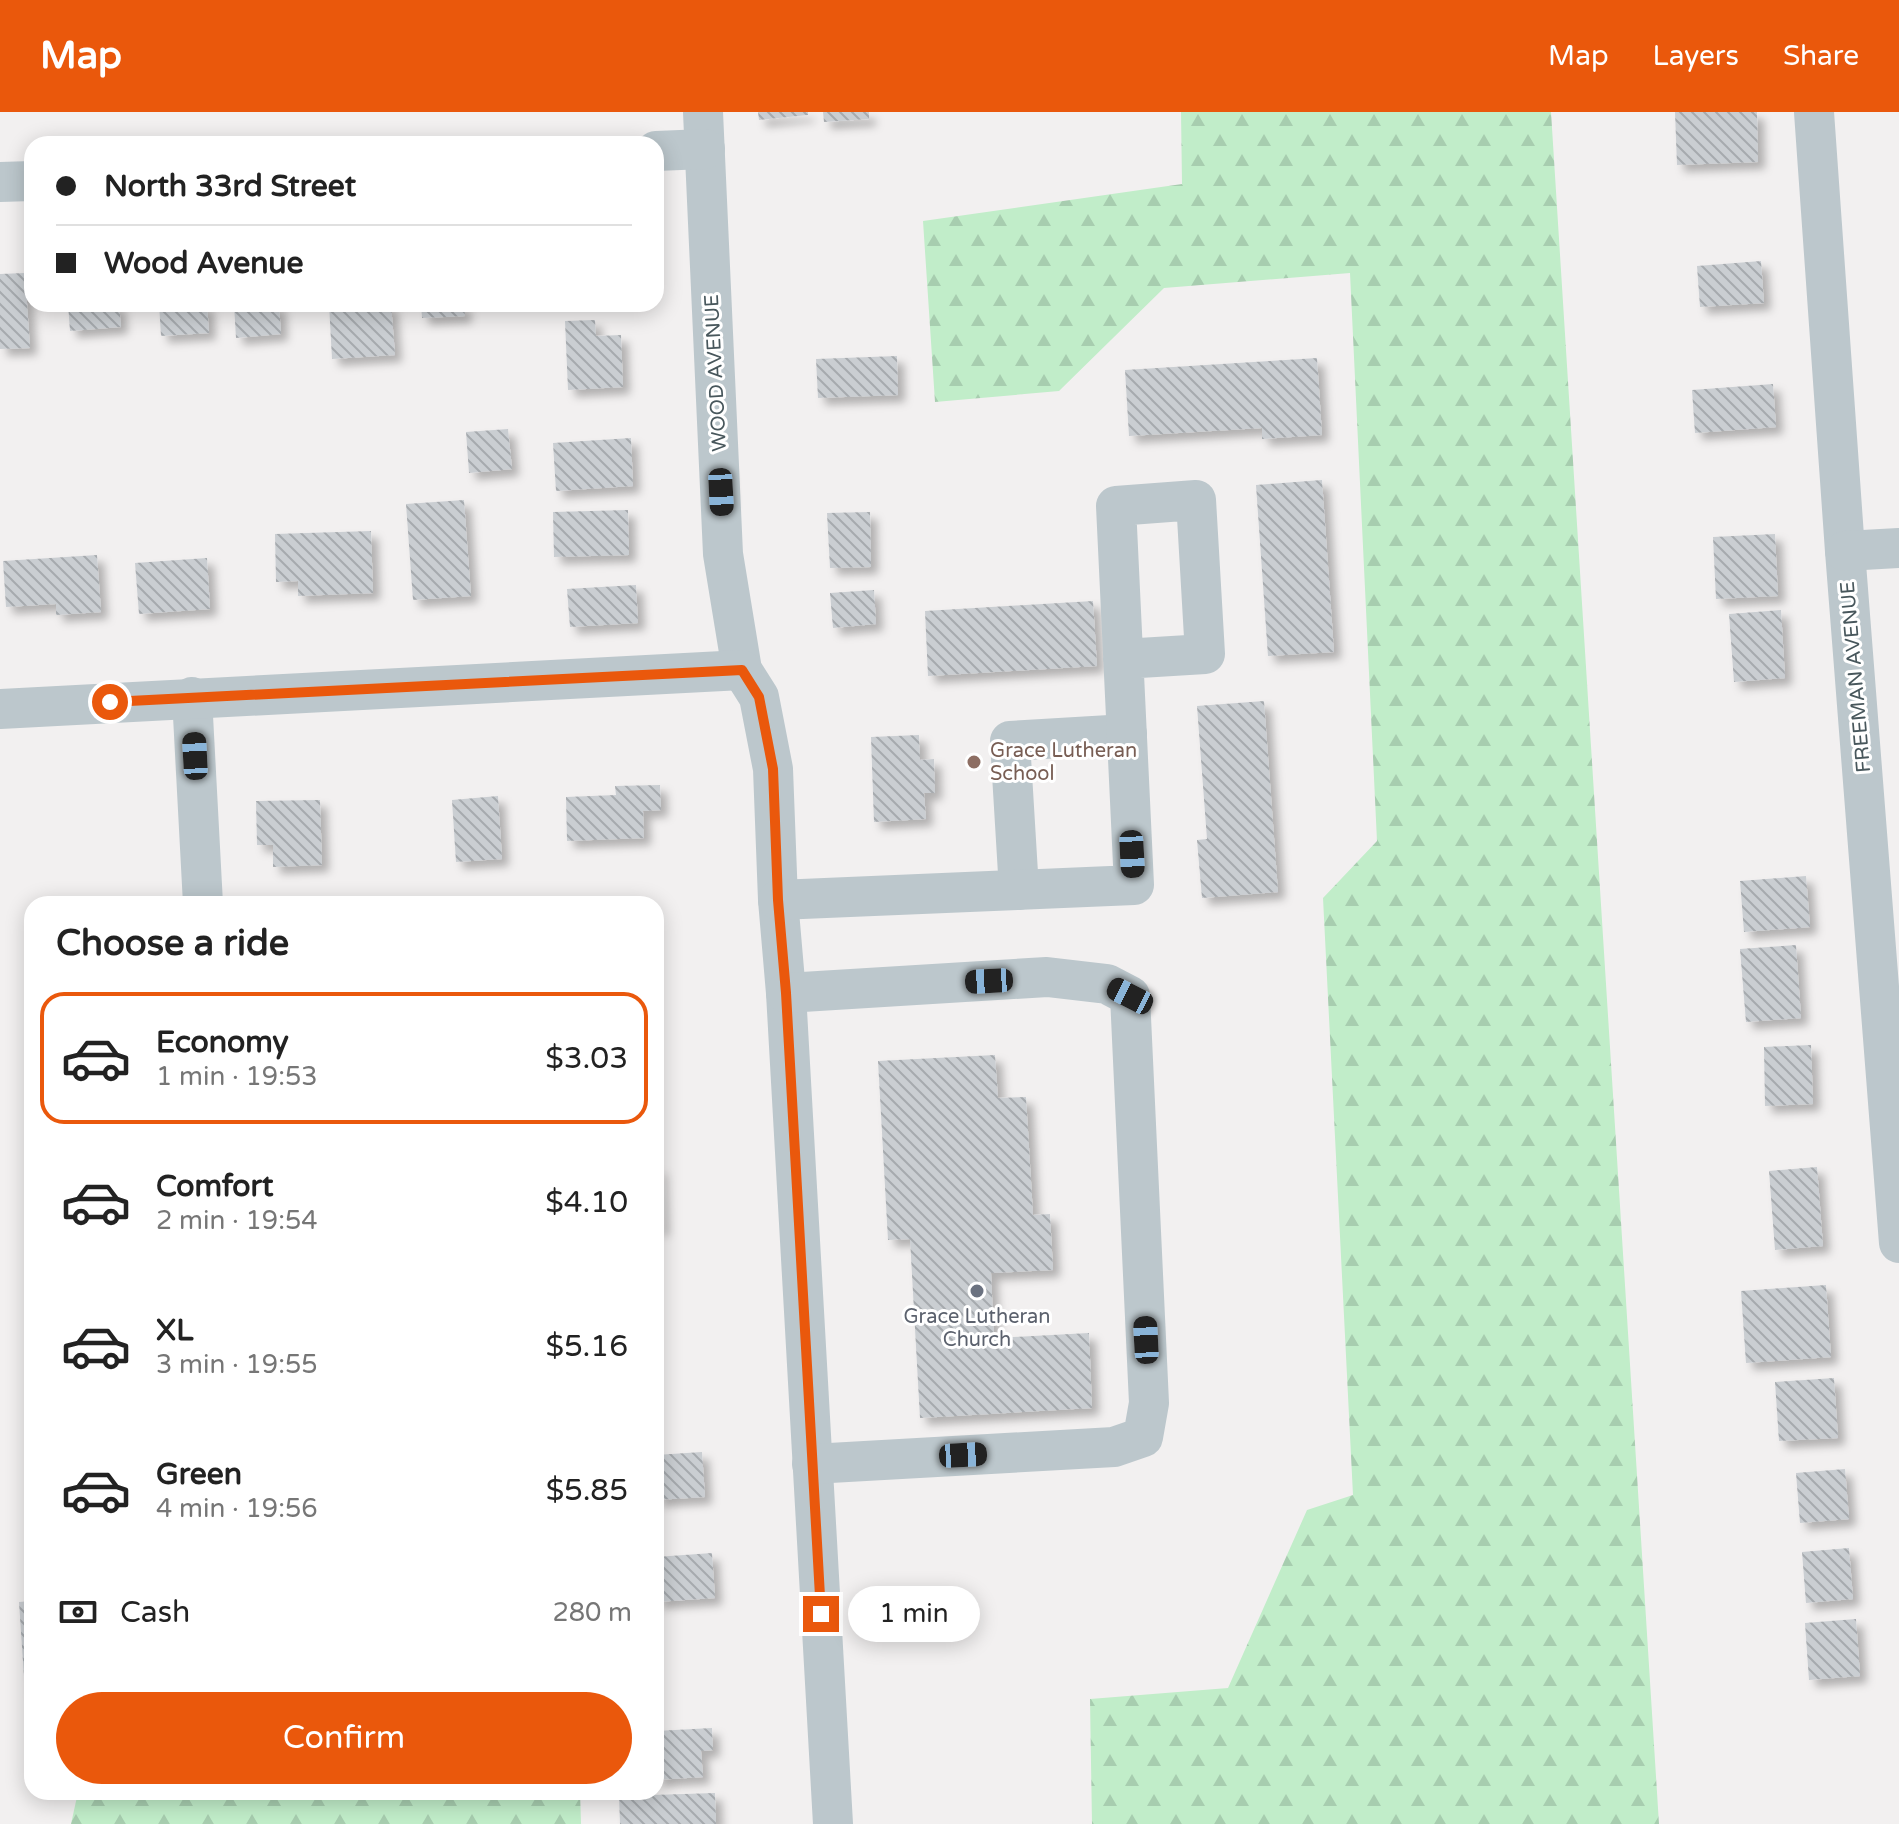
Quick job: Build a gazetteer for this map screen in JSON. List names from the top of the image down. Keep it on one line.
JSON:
{"streets":{"street":["WOOD AVENUE","FREEMAN AVENUE"]},"places":["Grace Lutheran School","Grace Lutheran Church"],"page":{"header":"Map","nav":["Map","Layers","Share"],"banner":["North 33rd Street","Wood Avenue"],"heading":"Choose a ride","list":[{"name":"Economy","note":"1 min · 19:53","value":"$3.03"},{"name":"Comfort","note":"2 min · 19:54","value":"$4.10"},{"name":"XL","note":"3 min · 19:55","value":"$5.16"},{"name":"Green","note":"4 min · 19:56","value":"$5.85"}],"pay":["Cash","280 m"],"bubble":"1 min","buttons":"Confirm"}}
